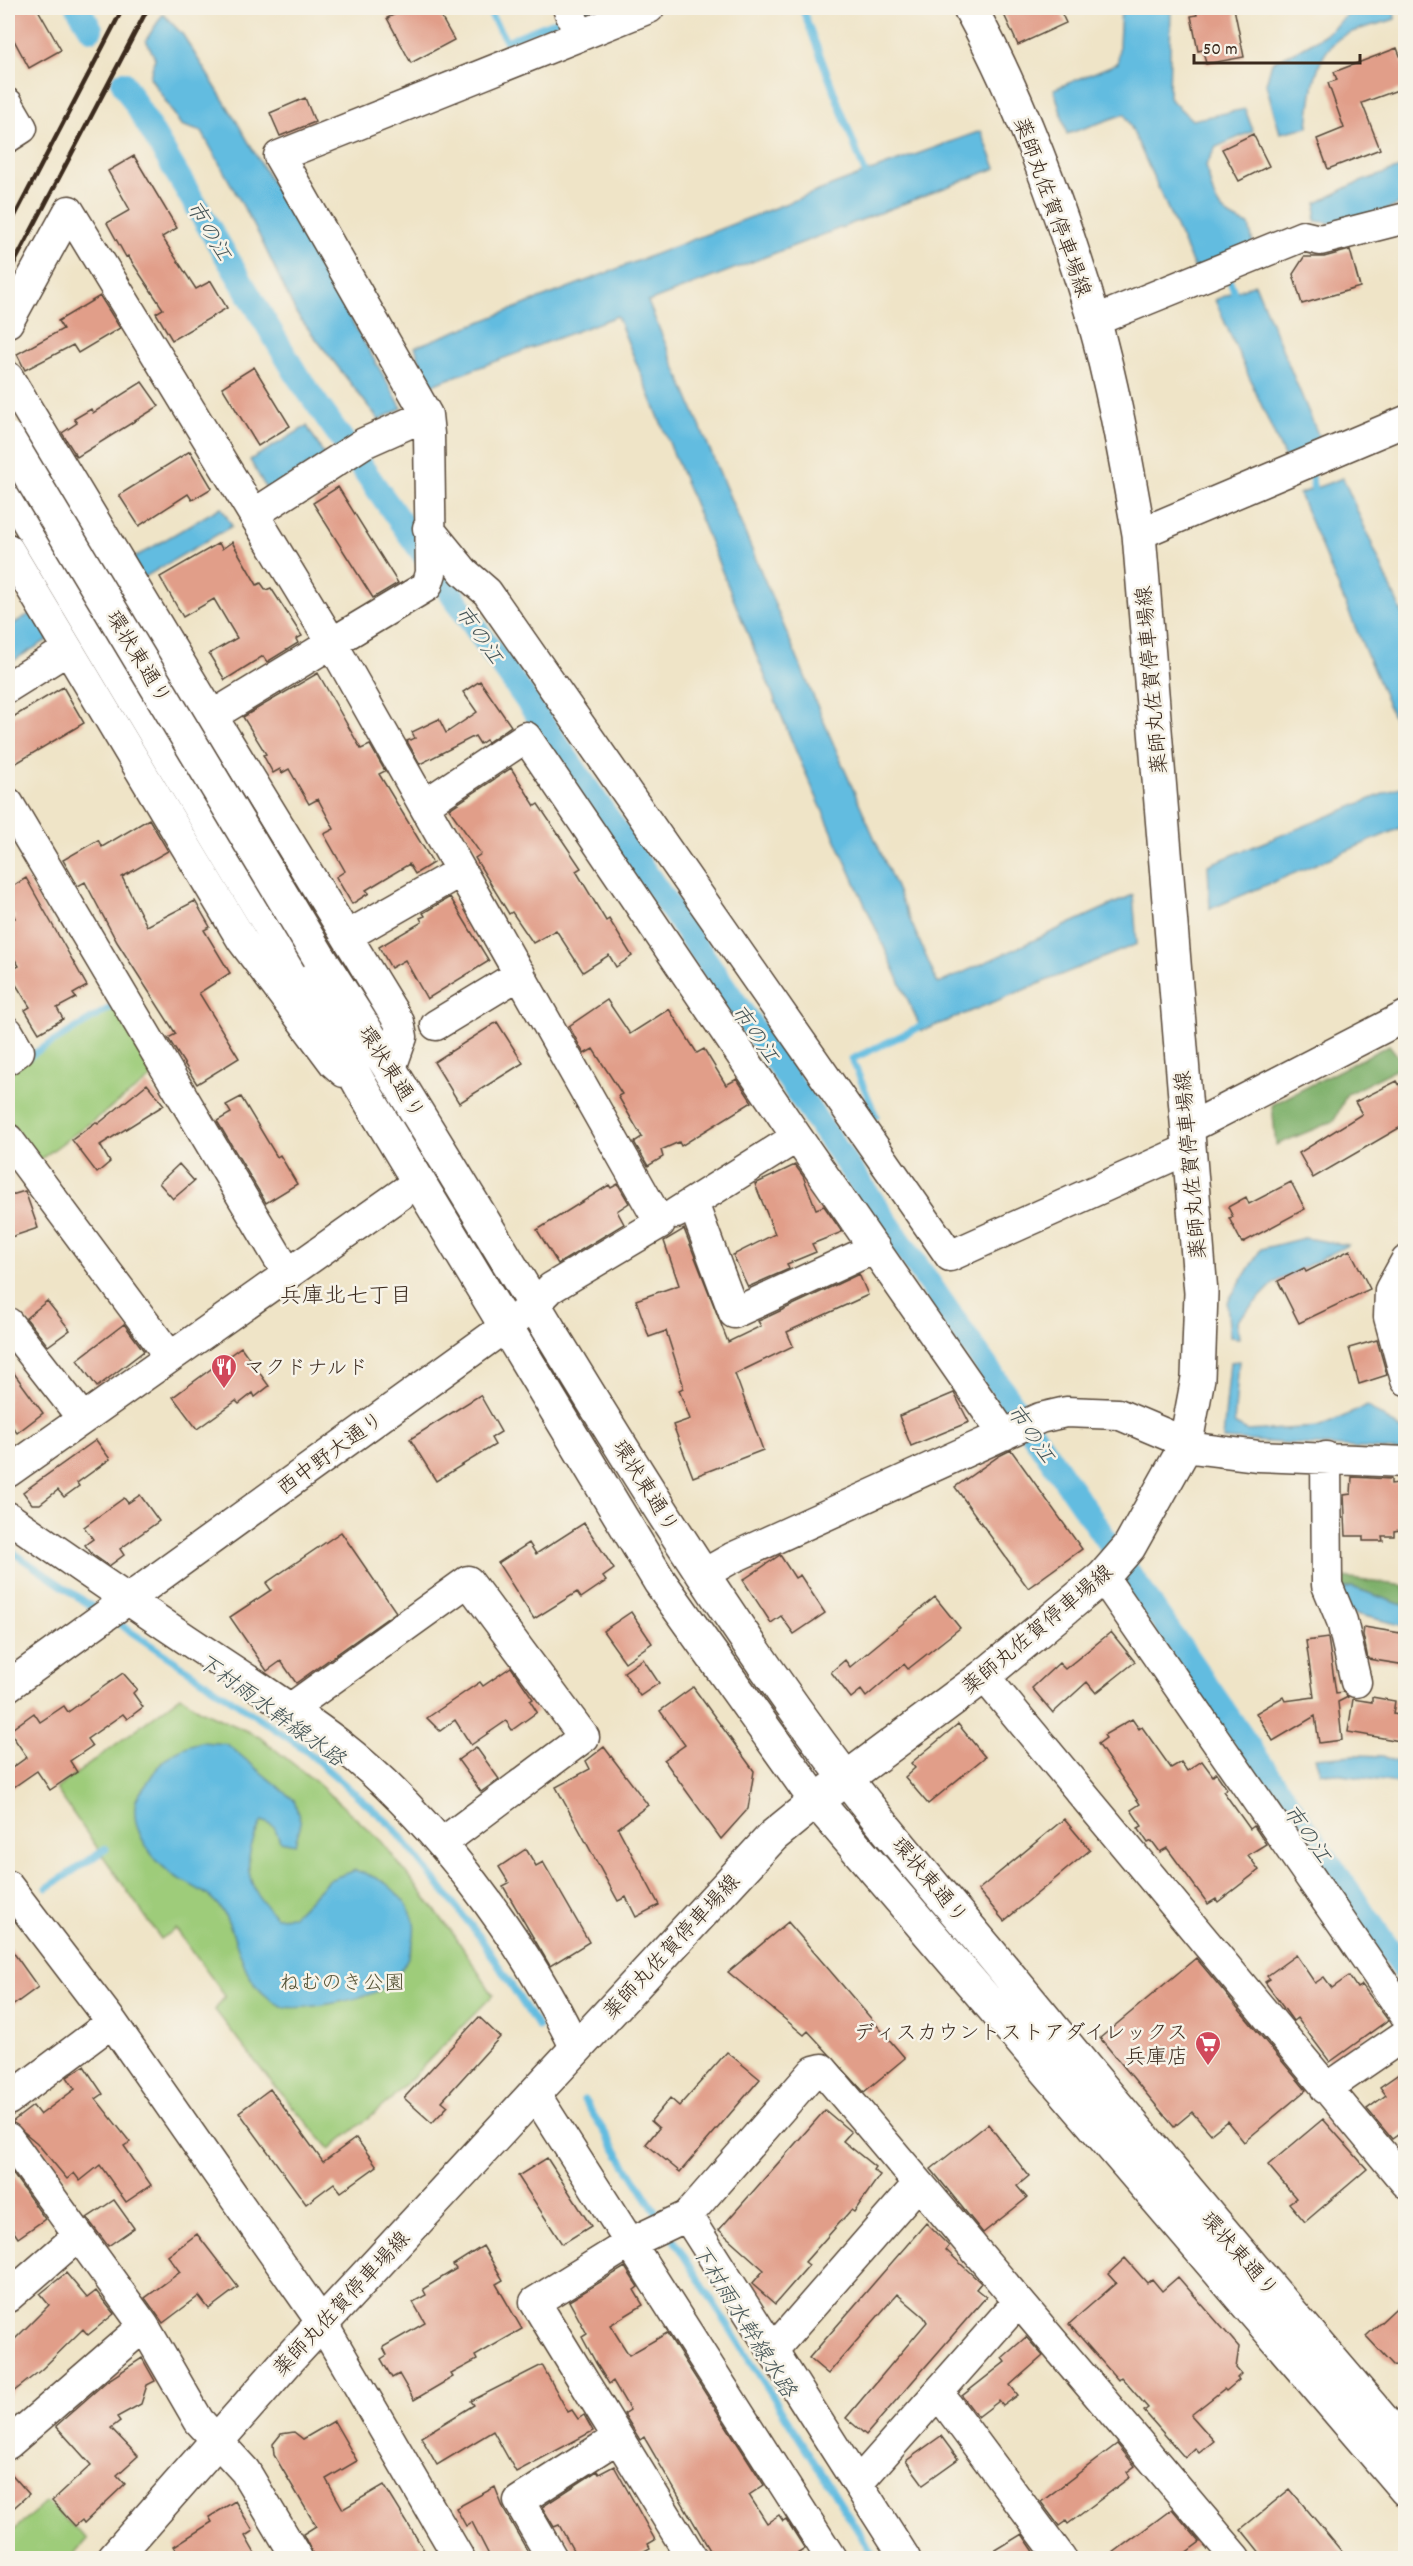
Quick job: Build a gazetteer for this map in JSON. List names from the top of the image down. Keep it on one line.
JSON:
{"streets":{"main road":["薬師丸佐賀停車場線","環状東通り"],"street":["西中野大通り"]},"crossings":[["薬師丸佐賀停車場線","環状東通り"],["環状東通り","西中野大通り"]],"districts":["兵庫北七丁目"],"water":["市の江","下村雨水幹線水路"],"parks":["ねむのき公園"],"places":{"restaurant":["マクドナルド"],"supermarket":["ディスカウントストアダイレックス 兵庫店"]},"scale_bar":"50 m"}
